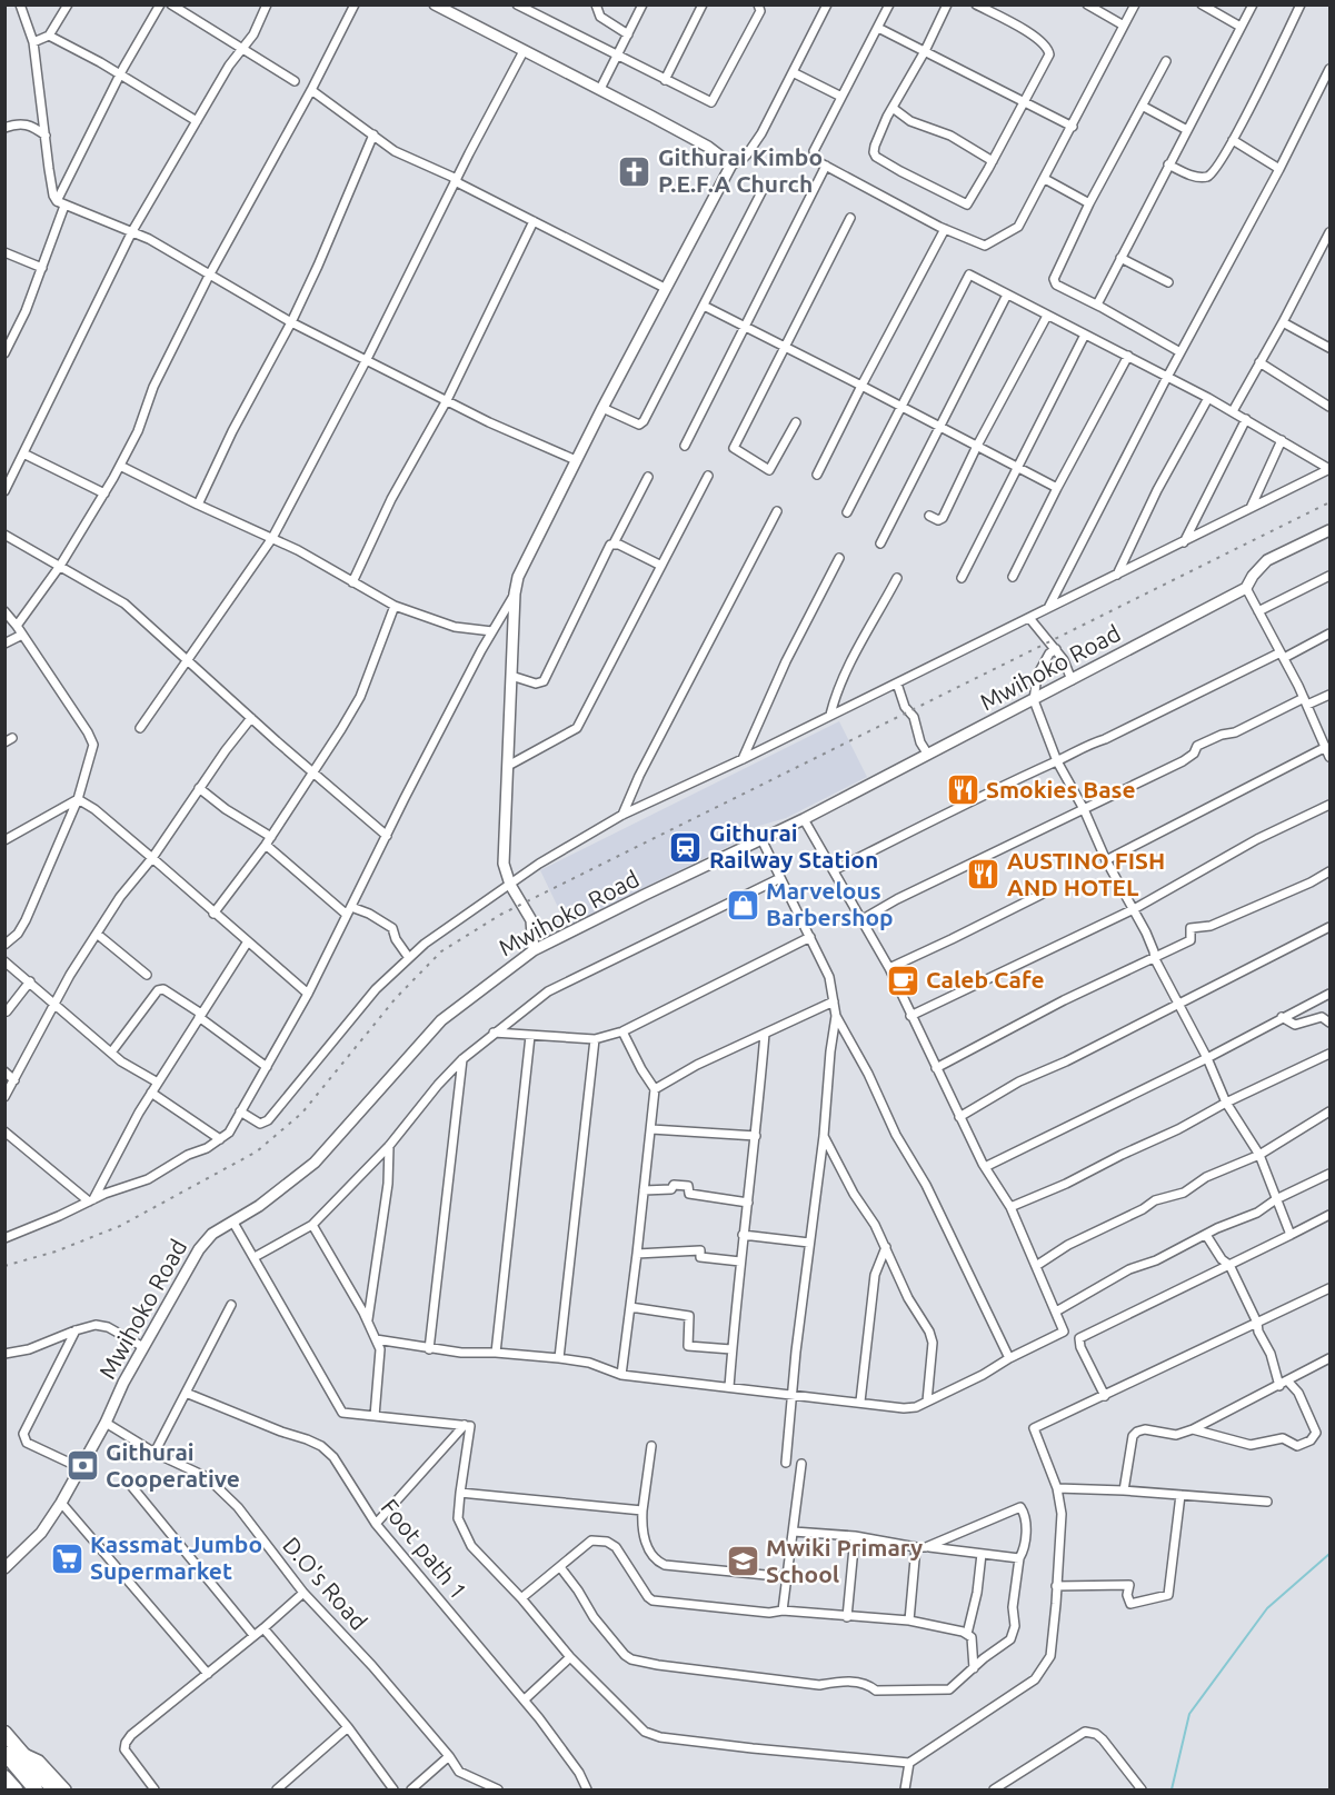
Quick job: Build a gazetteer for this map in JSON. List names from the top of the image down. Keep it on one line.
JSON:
{"streets":{"street":["Mwihoko Road","Foot path 1","D.O's Road"]},"crossings":[["Mwihoko Road","D.O's Road"]],"places":{"church":["Githurai Kimbo P.E.F.A Church"],"restaurant":["Smokies Base","AUSTINO FISH AND HOTEL"],"station":["Githurai Railway Station"],"shop":["Marvelous Barbershop"],"cafe":["Caleb Cafe"],"bank":["Githurai Cooperative"],"supermarket":["Kassmat Jumbo Supermarket"],"school or university":["Mwiki Primary School"]}}
